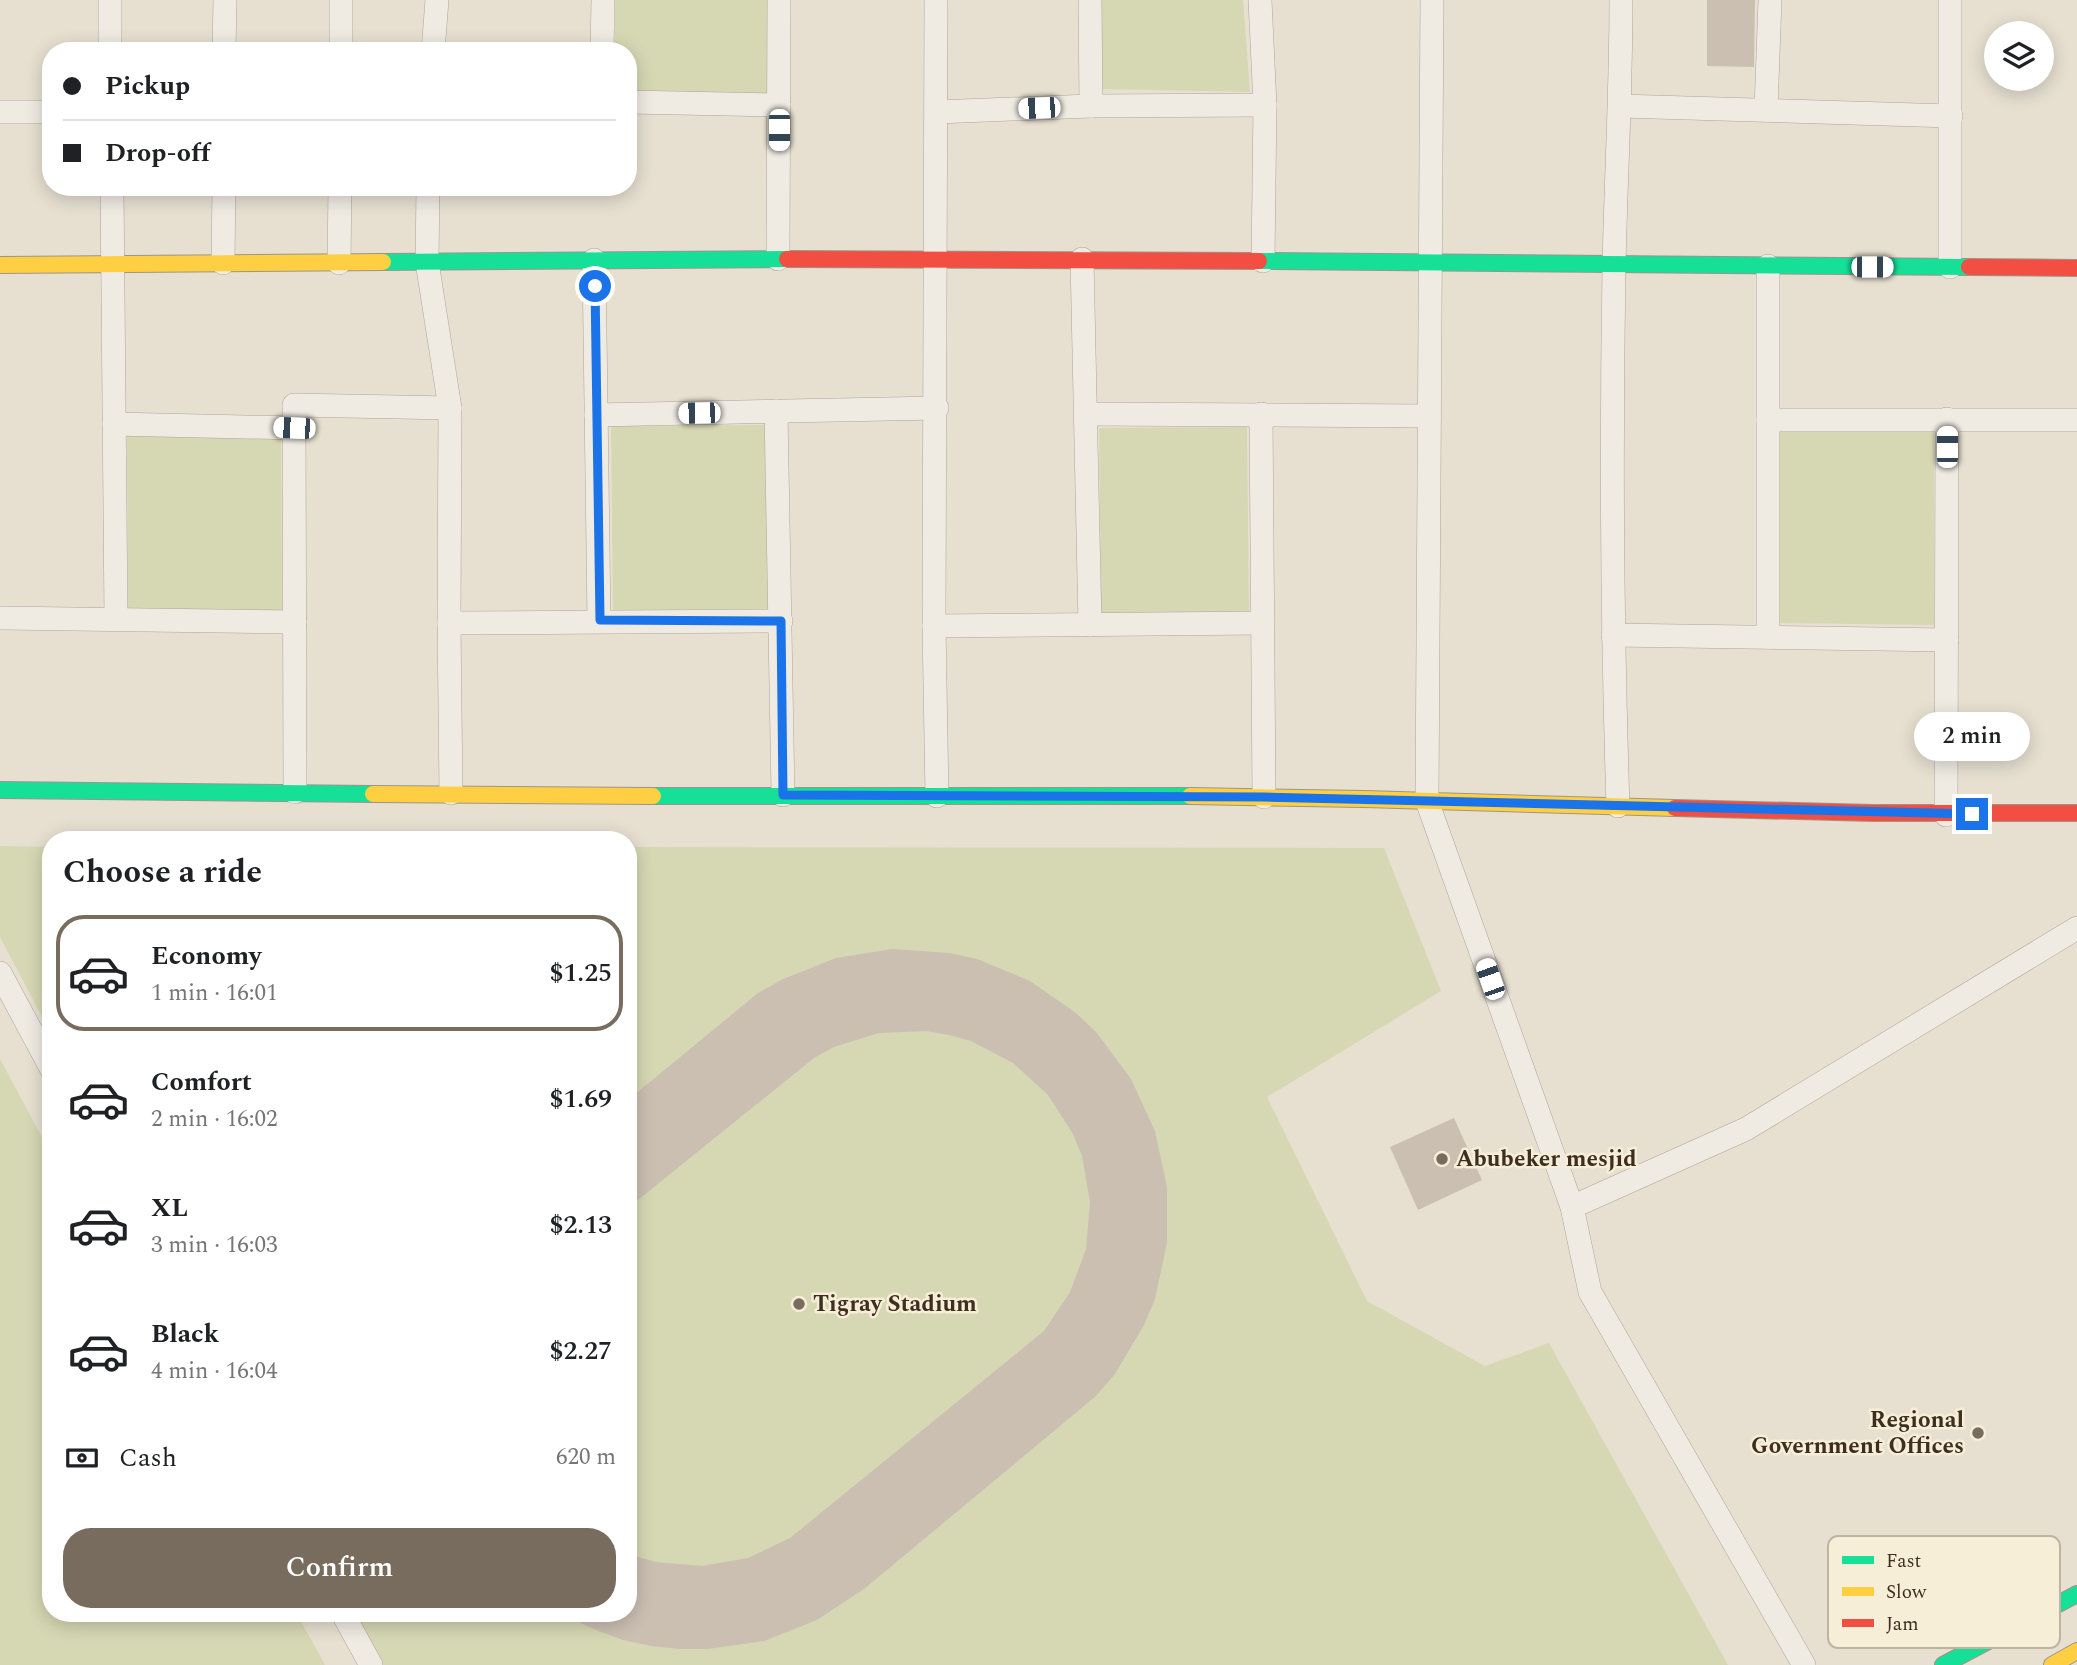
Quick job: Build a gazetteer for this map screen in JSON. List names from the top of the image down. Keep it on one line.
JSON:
{"places":["Abubeker mesjid","Tigray Stadium","Regional Government Offices"],"legend":["Fast","Slow","Jam"],"page":{"banner":["Pickup","Drop-off"],"bubble":"2 min","heading":"Choose a ride","list":[{"name":"Economy","note":"1 min · 16:01","value":"$1.25"},{"name":"Comfort","note":"2 min · 16:02","value":"$1.69"},{"name":"XL","note":"3 min · 16:03","value":"$2.13"},{"name":"Black","note":"4 min · 16:04","value":"$2.27"}],"pay":["Cash","620 m"],"buttons":"Confirm"}}
